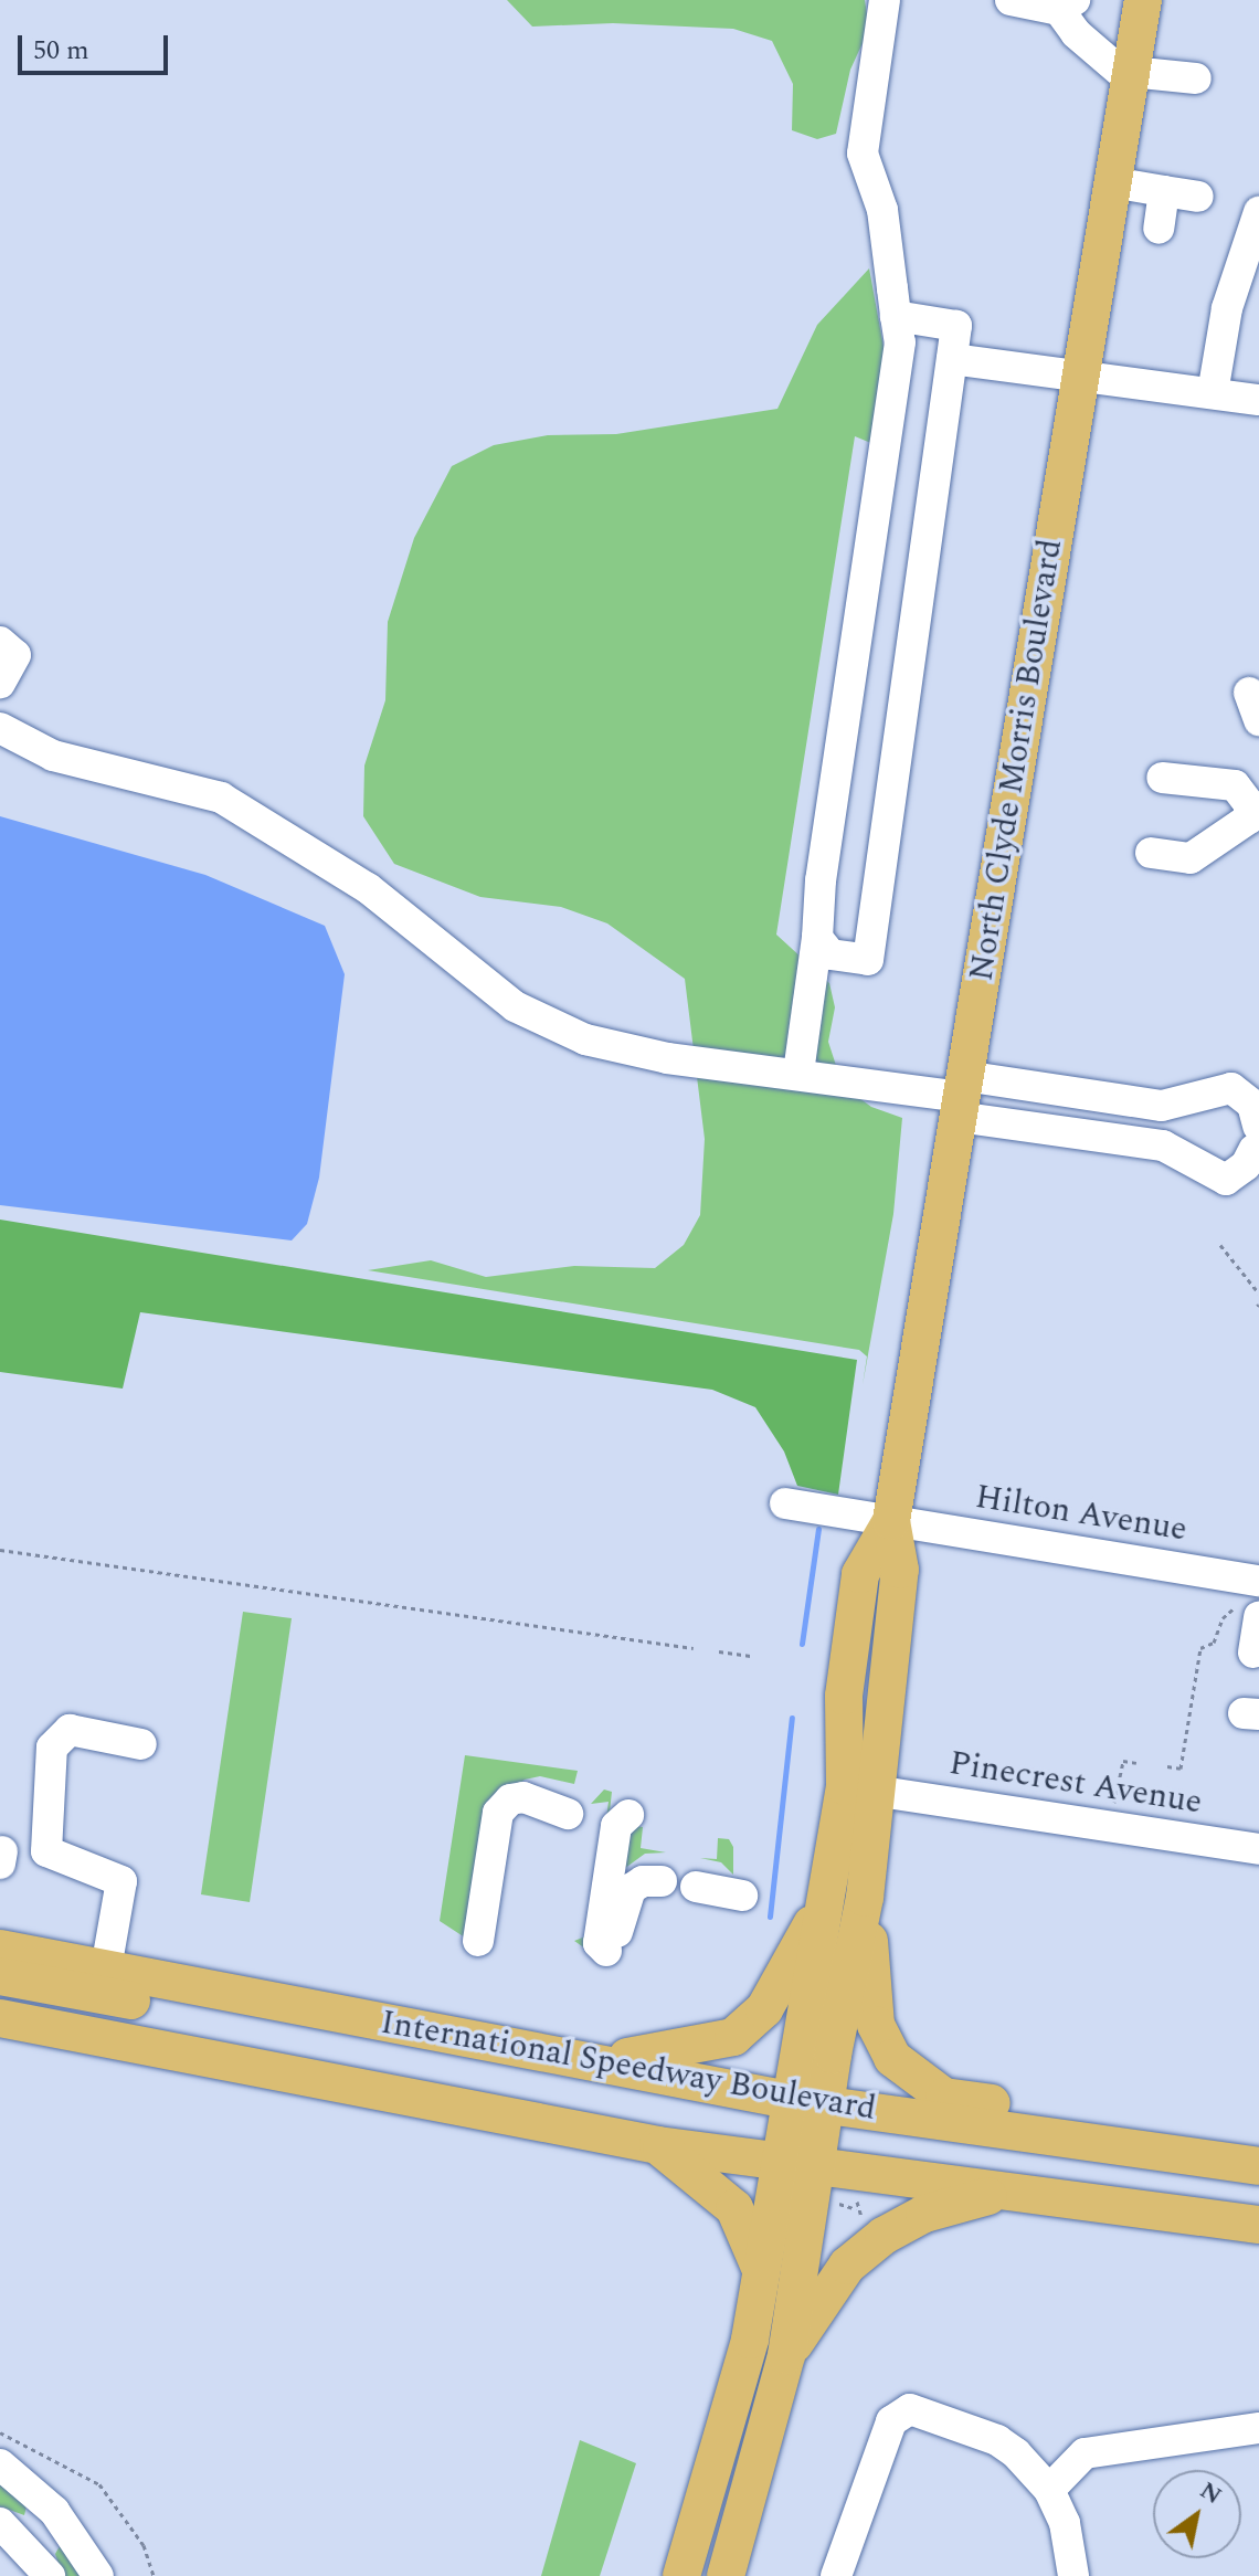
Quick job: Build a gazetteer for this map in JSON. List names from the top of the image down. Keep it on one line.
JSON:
{"streets":{"main road":["North Clyde Morris Boulevard","International Speedway Boulevard"],"street":["Hilton Avenue","Pinecrest Avenue"]},"crossings":[["North Clyde Morris Boulevard","Hilton Avenue"],["North Clyde Morris Boulevard","Pinecrest Avenue"],["North Clyde Morris Boulevard","International Speedway Boulevard"]],"scale_bar":"50 m","north":"top right"}
